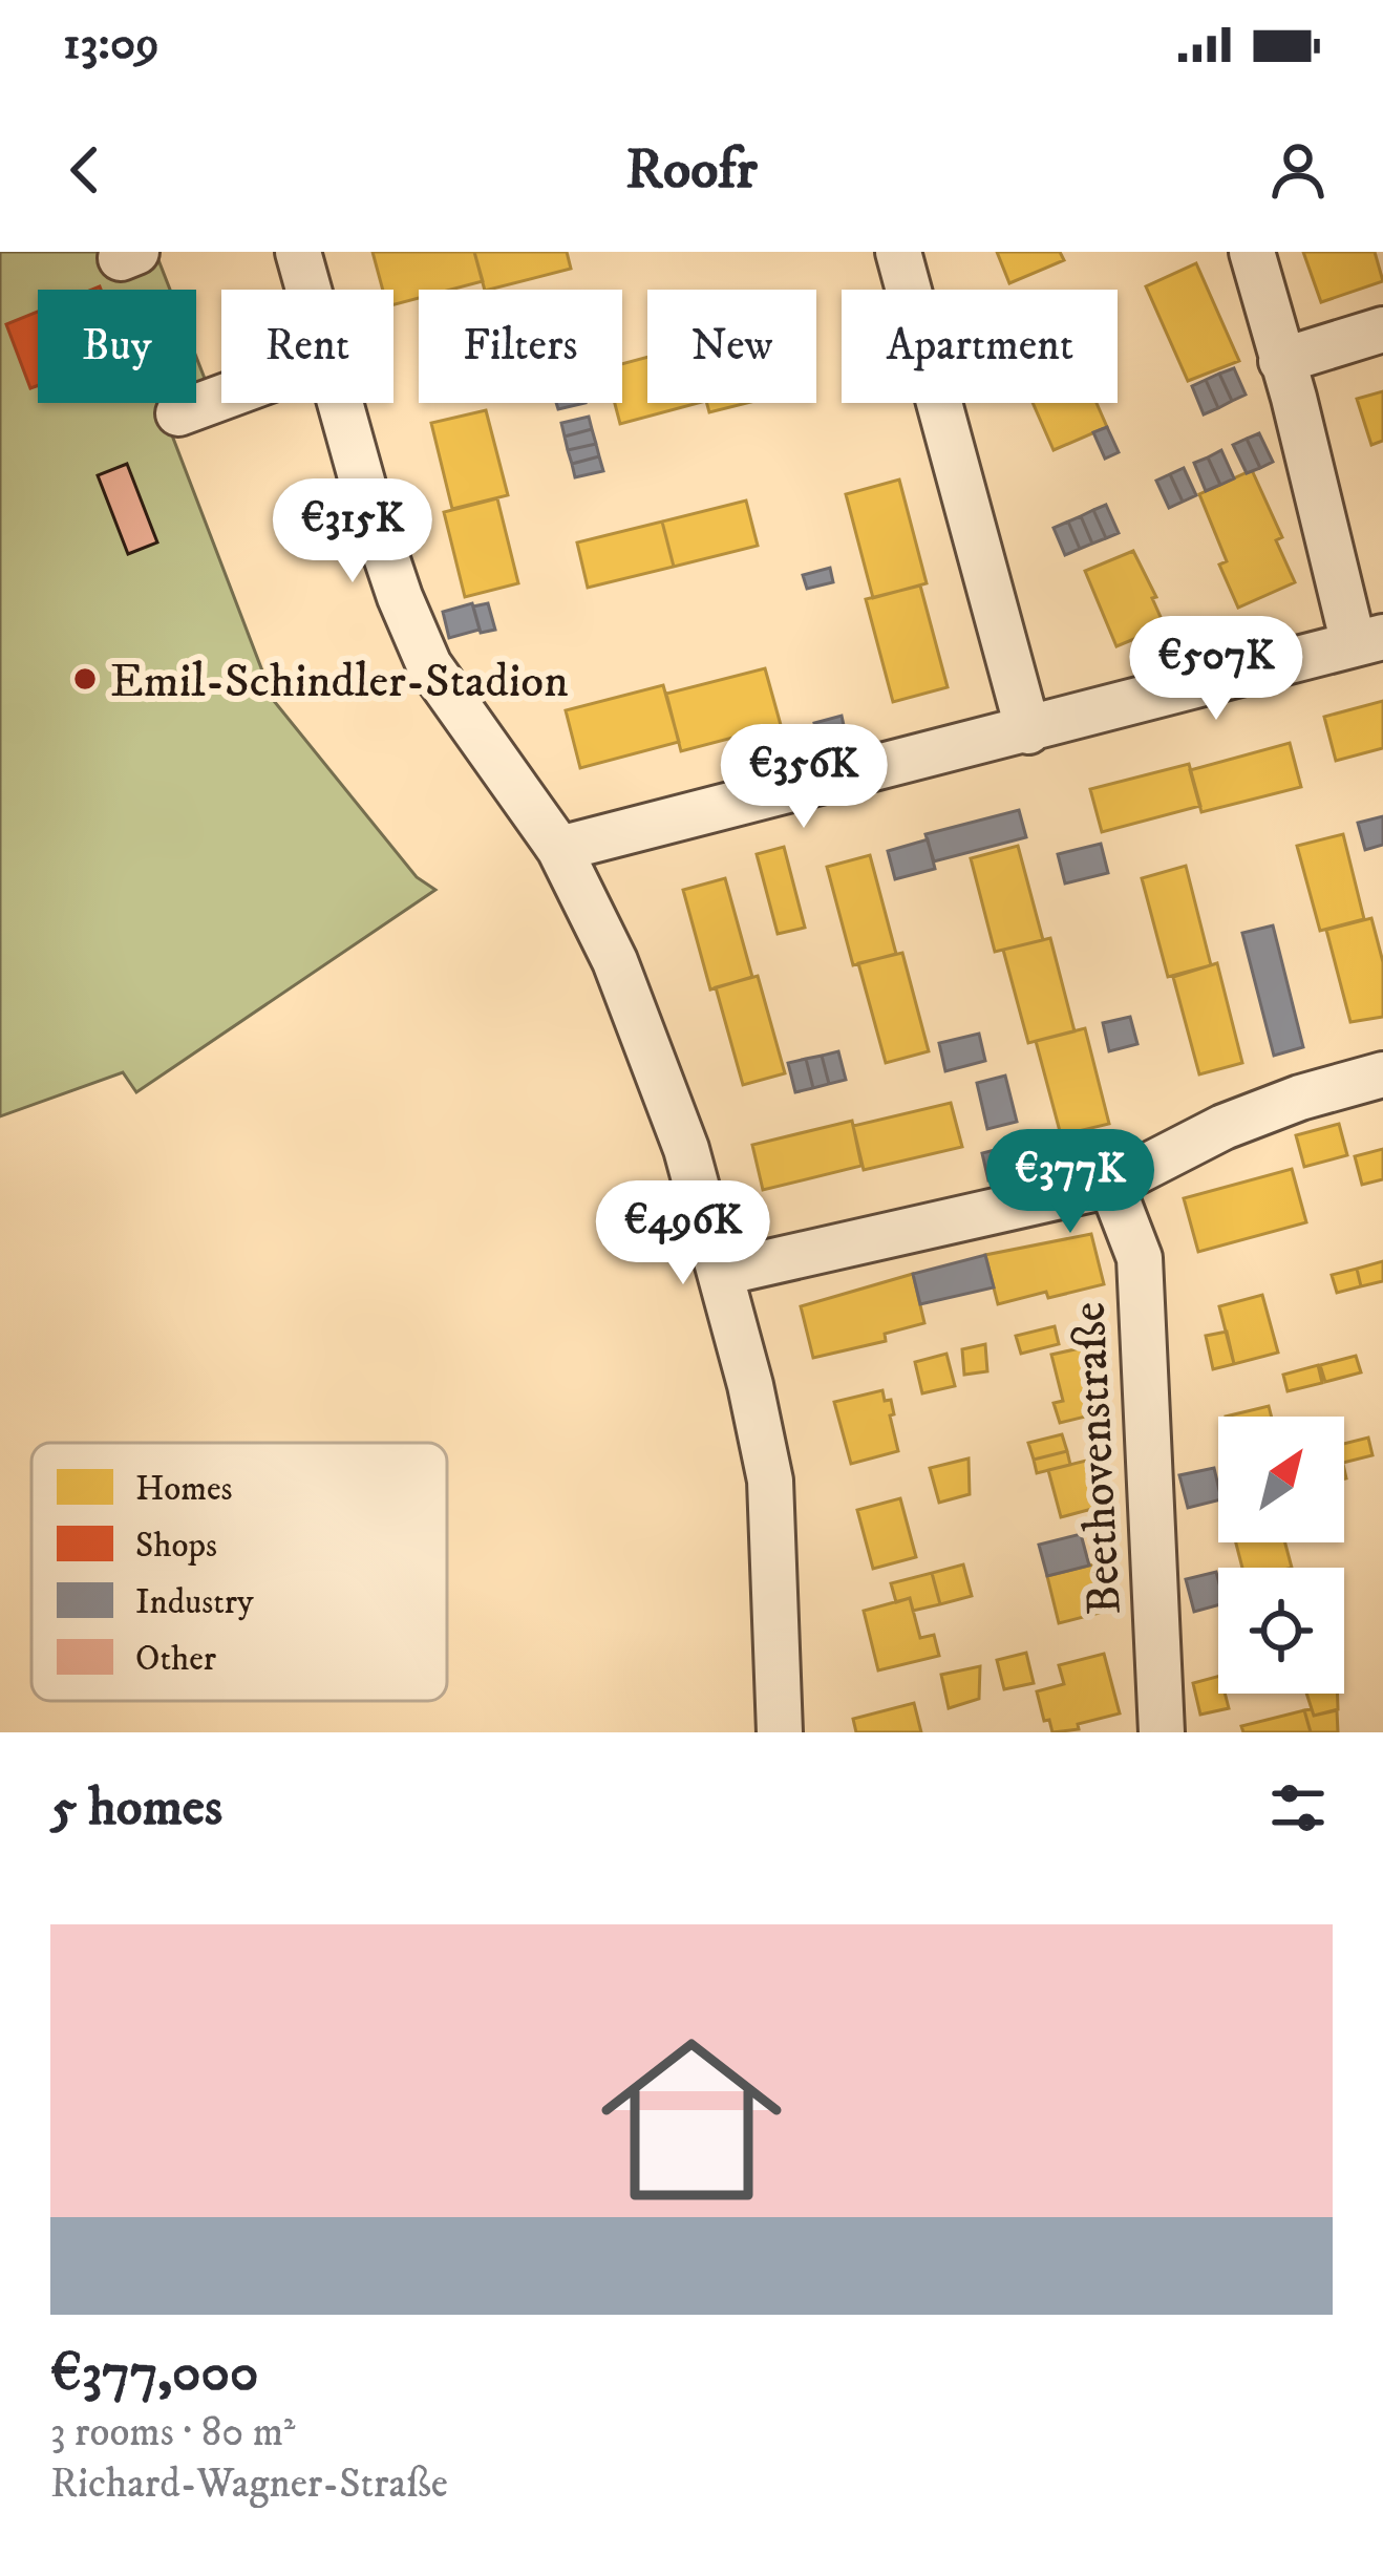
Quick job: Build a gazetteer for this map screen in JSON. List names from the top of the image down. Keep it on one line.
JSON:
{"streets":{"street":["Beethovenstraße"]},"places":["Emil-Schindler-Stadion"],"legend":["Homes","Shops","Industry","Other"],"north":"top right","page":{"status":"13:09","header":"Roofr","chip":["Buy","Rent","Filters","New","Apartment"],"price":["€315K","€507K","€356K","€377K","€496K"],"heading":"5 homes","list":[{"name":"€377,000","note":"3 rooms · 80 m² · Richard-Wagner-Straße"}]}}
